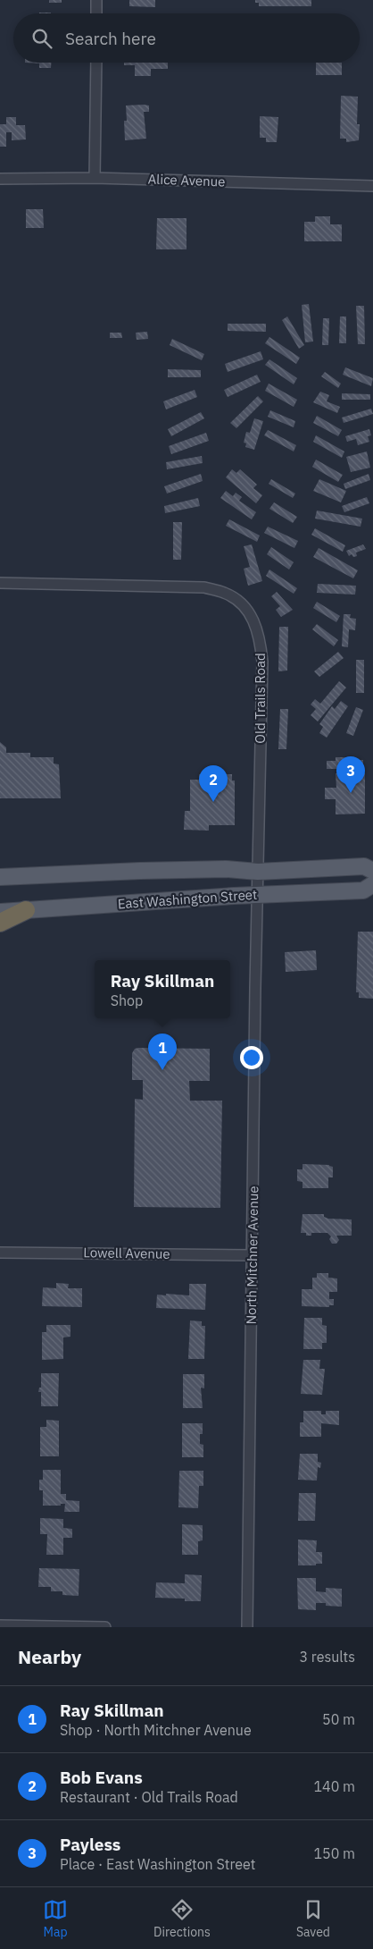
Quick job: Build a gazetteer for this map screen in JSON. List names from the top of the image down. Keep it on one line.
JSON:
{"streets":{"main road":["East Washington Street"],"street":["Alice Avenue","Old Trails Road","Lowell Avenue","North Mitchner Avenue"]},"crossings":[["Old Trails Road","East Washington Street"],["Old Trails Road","North Mitchner Avenue"],["East Washington Street","North Mitchner Avenue"],["Lowell Avenue","North Mitchner Avenue"]],"page":{"search":"Search here","pins":["3","2","1"],"popup":["Ray Skillman","Shop"],"heading":["Nearby","3 results"],"list":[{"mark":"1","name":"Ray Skillman","note":"Shop · North Mitchner Avenue","value":"50 m"},{"mark":"2","name":"Bob Evans","note":"Restaurant · Old Trails Road","value":"140 m"},{"mark":"3","name":"Payless","note":"Place · East Washington Street","value":"150 m"}],"nav":["Map","Directions","Saved"]}}
